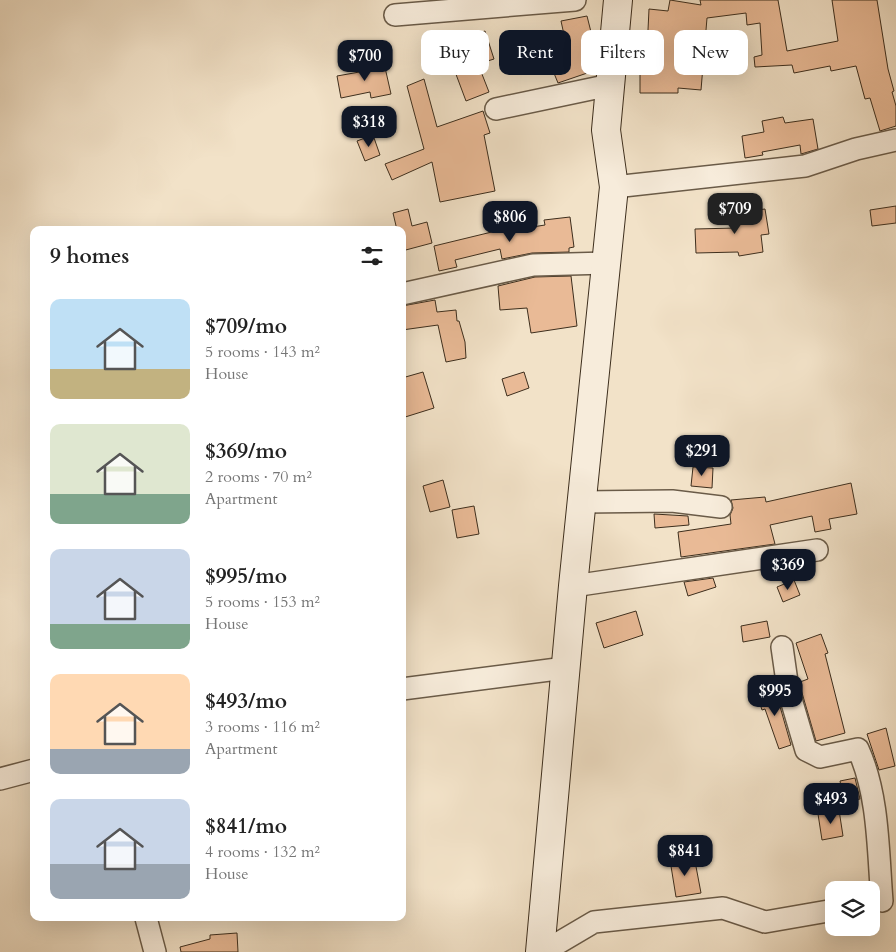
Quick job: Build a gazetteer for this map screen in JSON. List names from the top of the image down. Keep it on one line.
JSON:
{"page":{"chip":["Buy","Rent","Filters","New"],"price":["$700","$318","$709","$806","$291","$369","$995","$493","$841"],"heading":"9 homes","list":[{"name":"$709/mo","note":"5 rooms · 143 m² · House"},{"name":"$369/mo","note":"2 rooms · 70 m² · Apartment"},{"name":"$995/mo","note":"5 rooms · 153 m² · House"},{"name":"$493/mo","note":"3 rooms · 116 m² · Apartment"},{"name":"$841/mo","note":"4 rooms · 132 m² · House"}]}}
